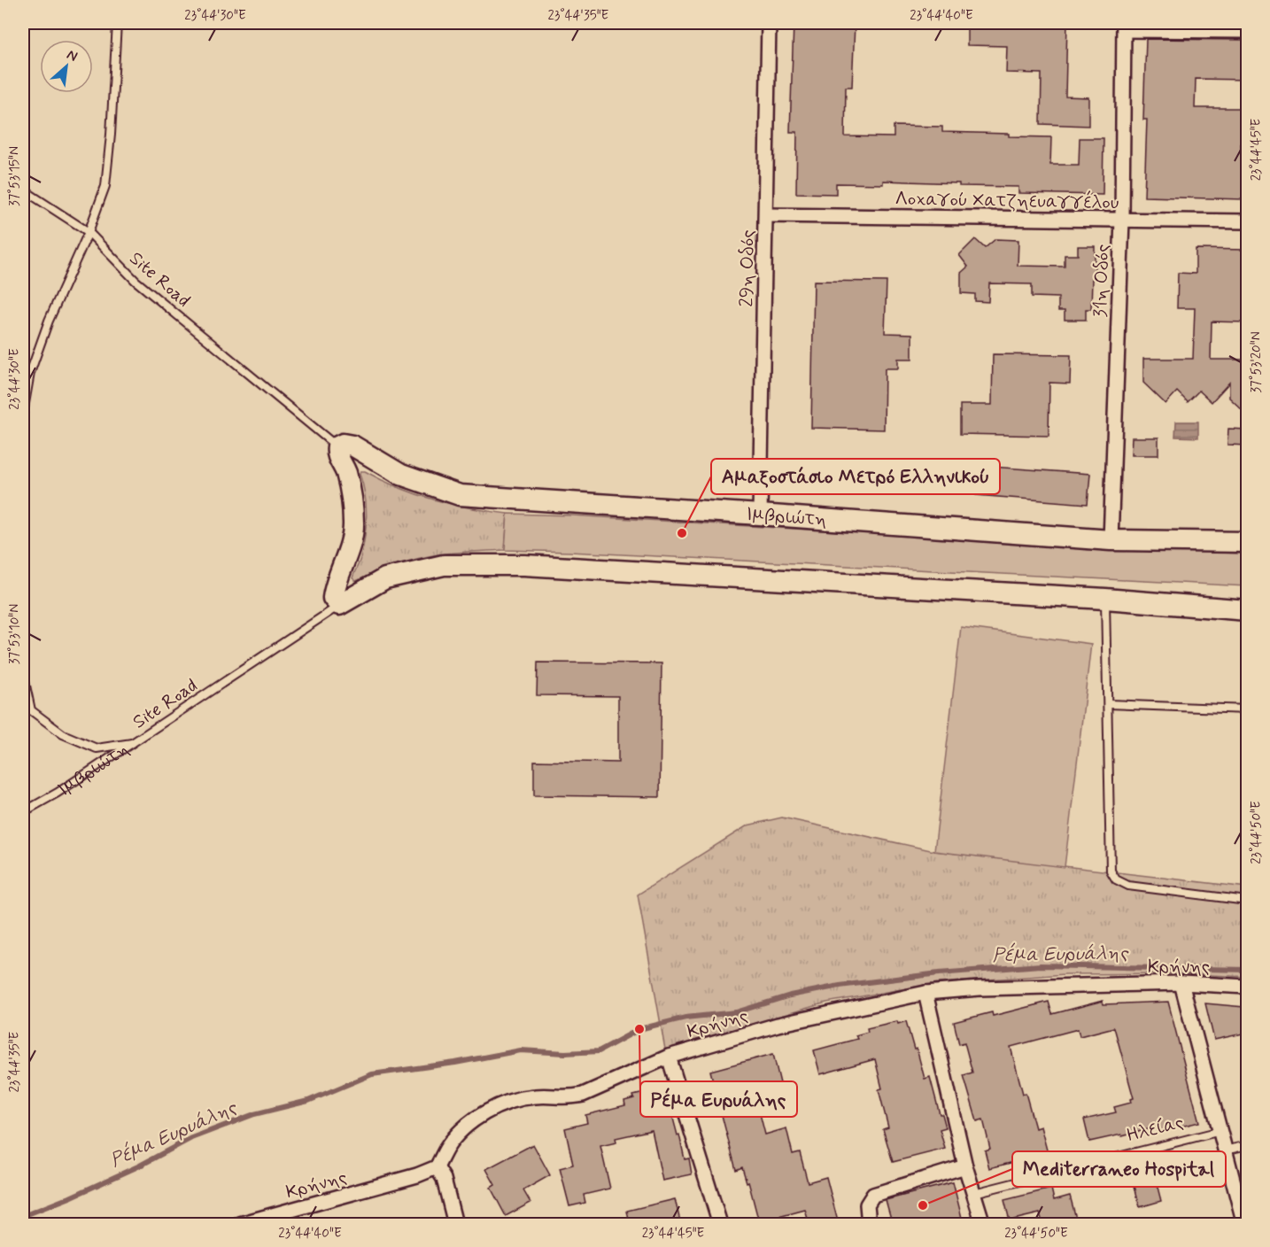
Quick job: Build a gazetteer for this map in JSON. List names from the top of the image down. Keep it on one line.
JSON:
{"streets":{"street":["Λοχαγού Χατζηευαγγέλου","29η Οδός","31η Οδός","Ιμβριώτη","Κρήνης"],"lane":["Site Road","Ηλείας"]},"crossings":[["Λοχαγού Χατζηευαγγέλου","29η Οδός"],["Λοχαγού Χατζηευαγγέλου","31η Οδός"],["29η Οδός","Ιμβριώτη"],["Site Road","Ιμβριώτη"],["31η Οδός","Ιμβριώτη"]],"water":["Ρέμα Ευρυάλης"],"places":["Αμαξοστάσιο Μετρό Ελληνικού","Ρέμα Ευρυάλης","Mediterraneo Hospital"],"north":"top right","coordinates":["23°44'30\"E","23°44'35\"E","23°44'40\"E","23°44'45\"E","37°53'15\"N","37°53'20\"N","37°53'10\"N","23°44'50\"E"]}
